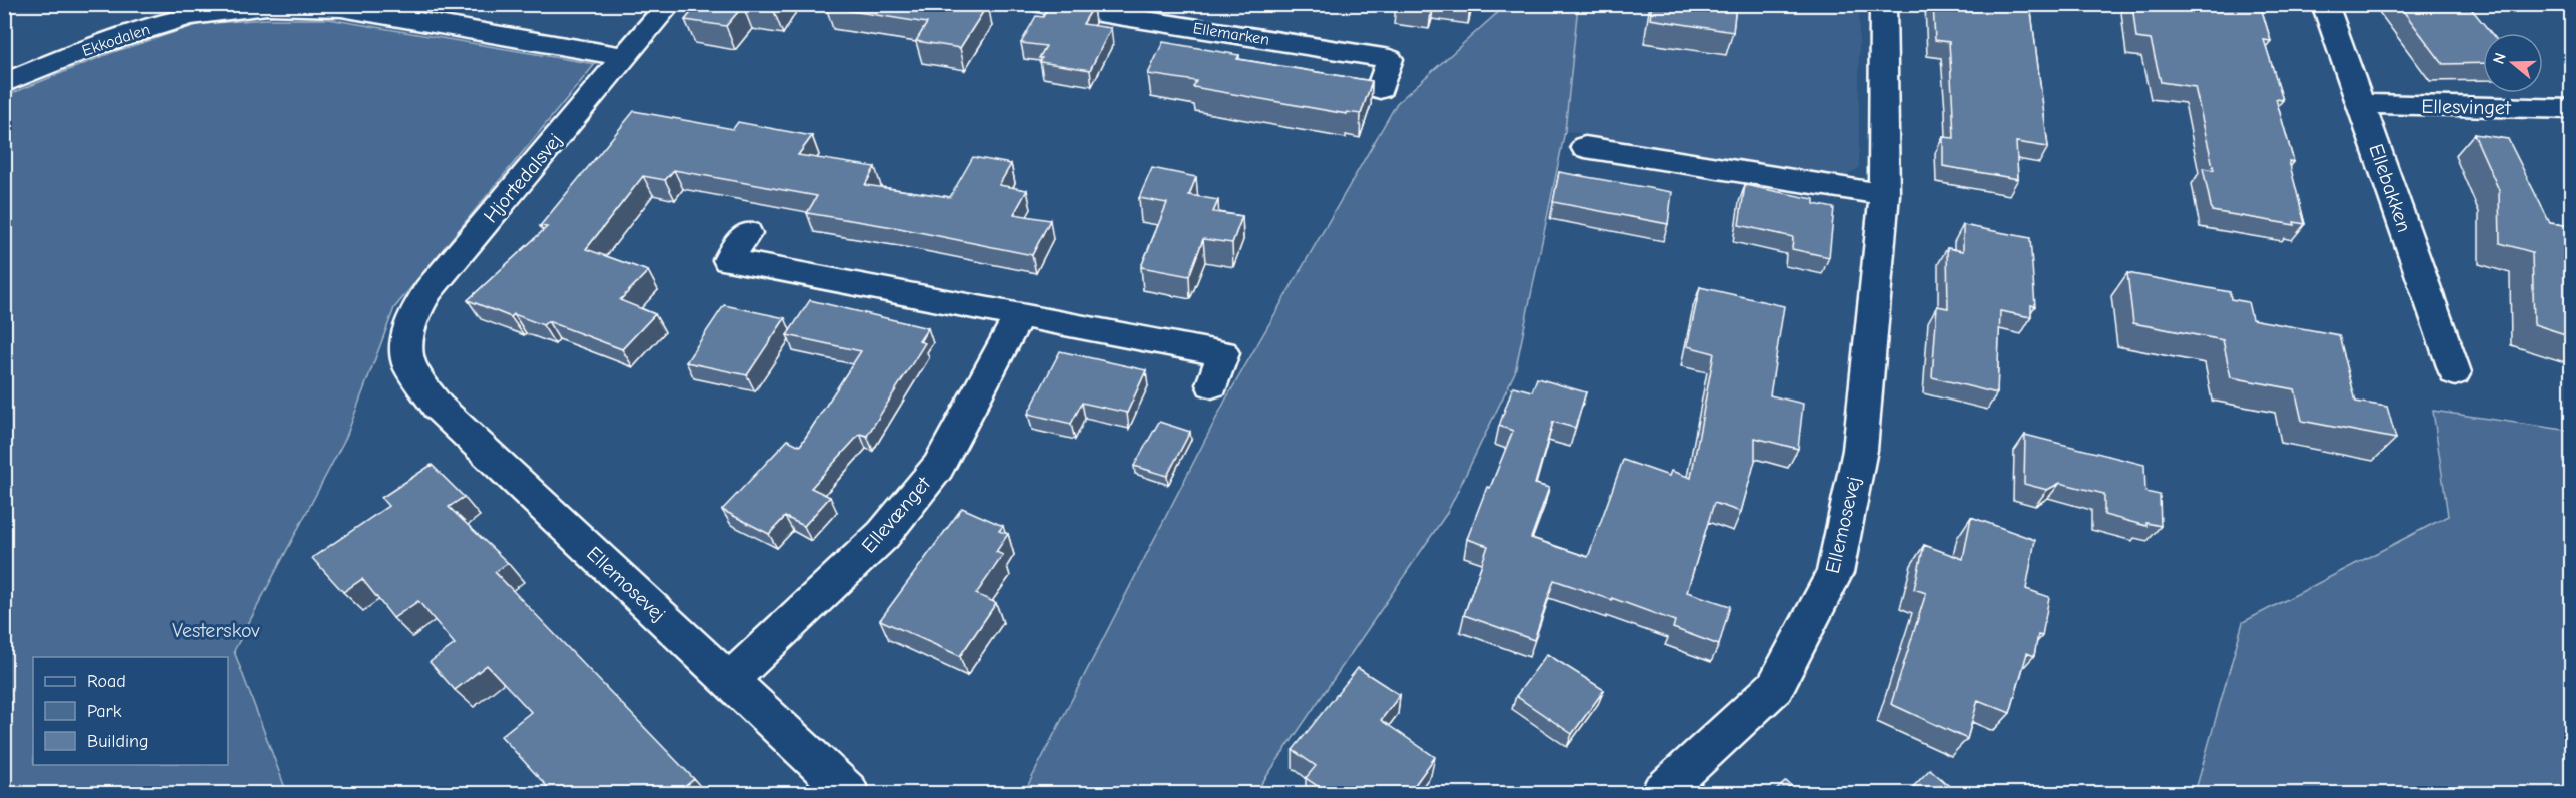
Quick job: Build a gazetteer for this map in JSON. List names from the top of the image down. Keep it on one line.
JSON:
{"streets":{"street":["Ellemarken","Ekkodalen","Ellesvinget","Hjortedalsvej","Ellebakken","Ellevænget","Ellemosevej"]},"crossings":[["Ekkodalen","Hjortedalsvej"],["Ellesvinget","Ellebakken"],["Hjortedalsvej","Ellemosevej"],["Ellevænget","Ellemosevej"]],"parks":["Vesterskov"],"legend":["Road","Park","Building"],"north":"left"}
